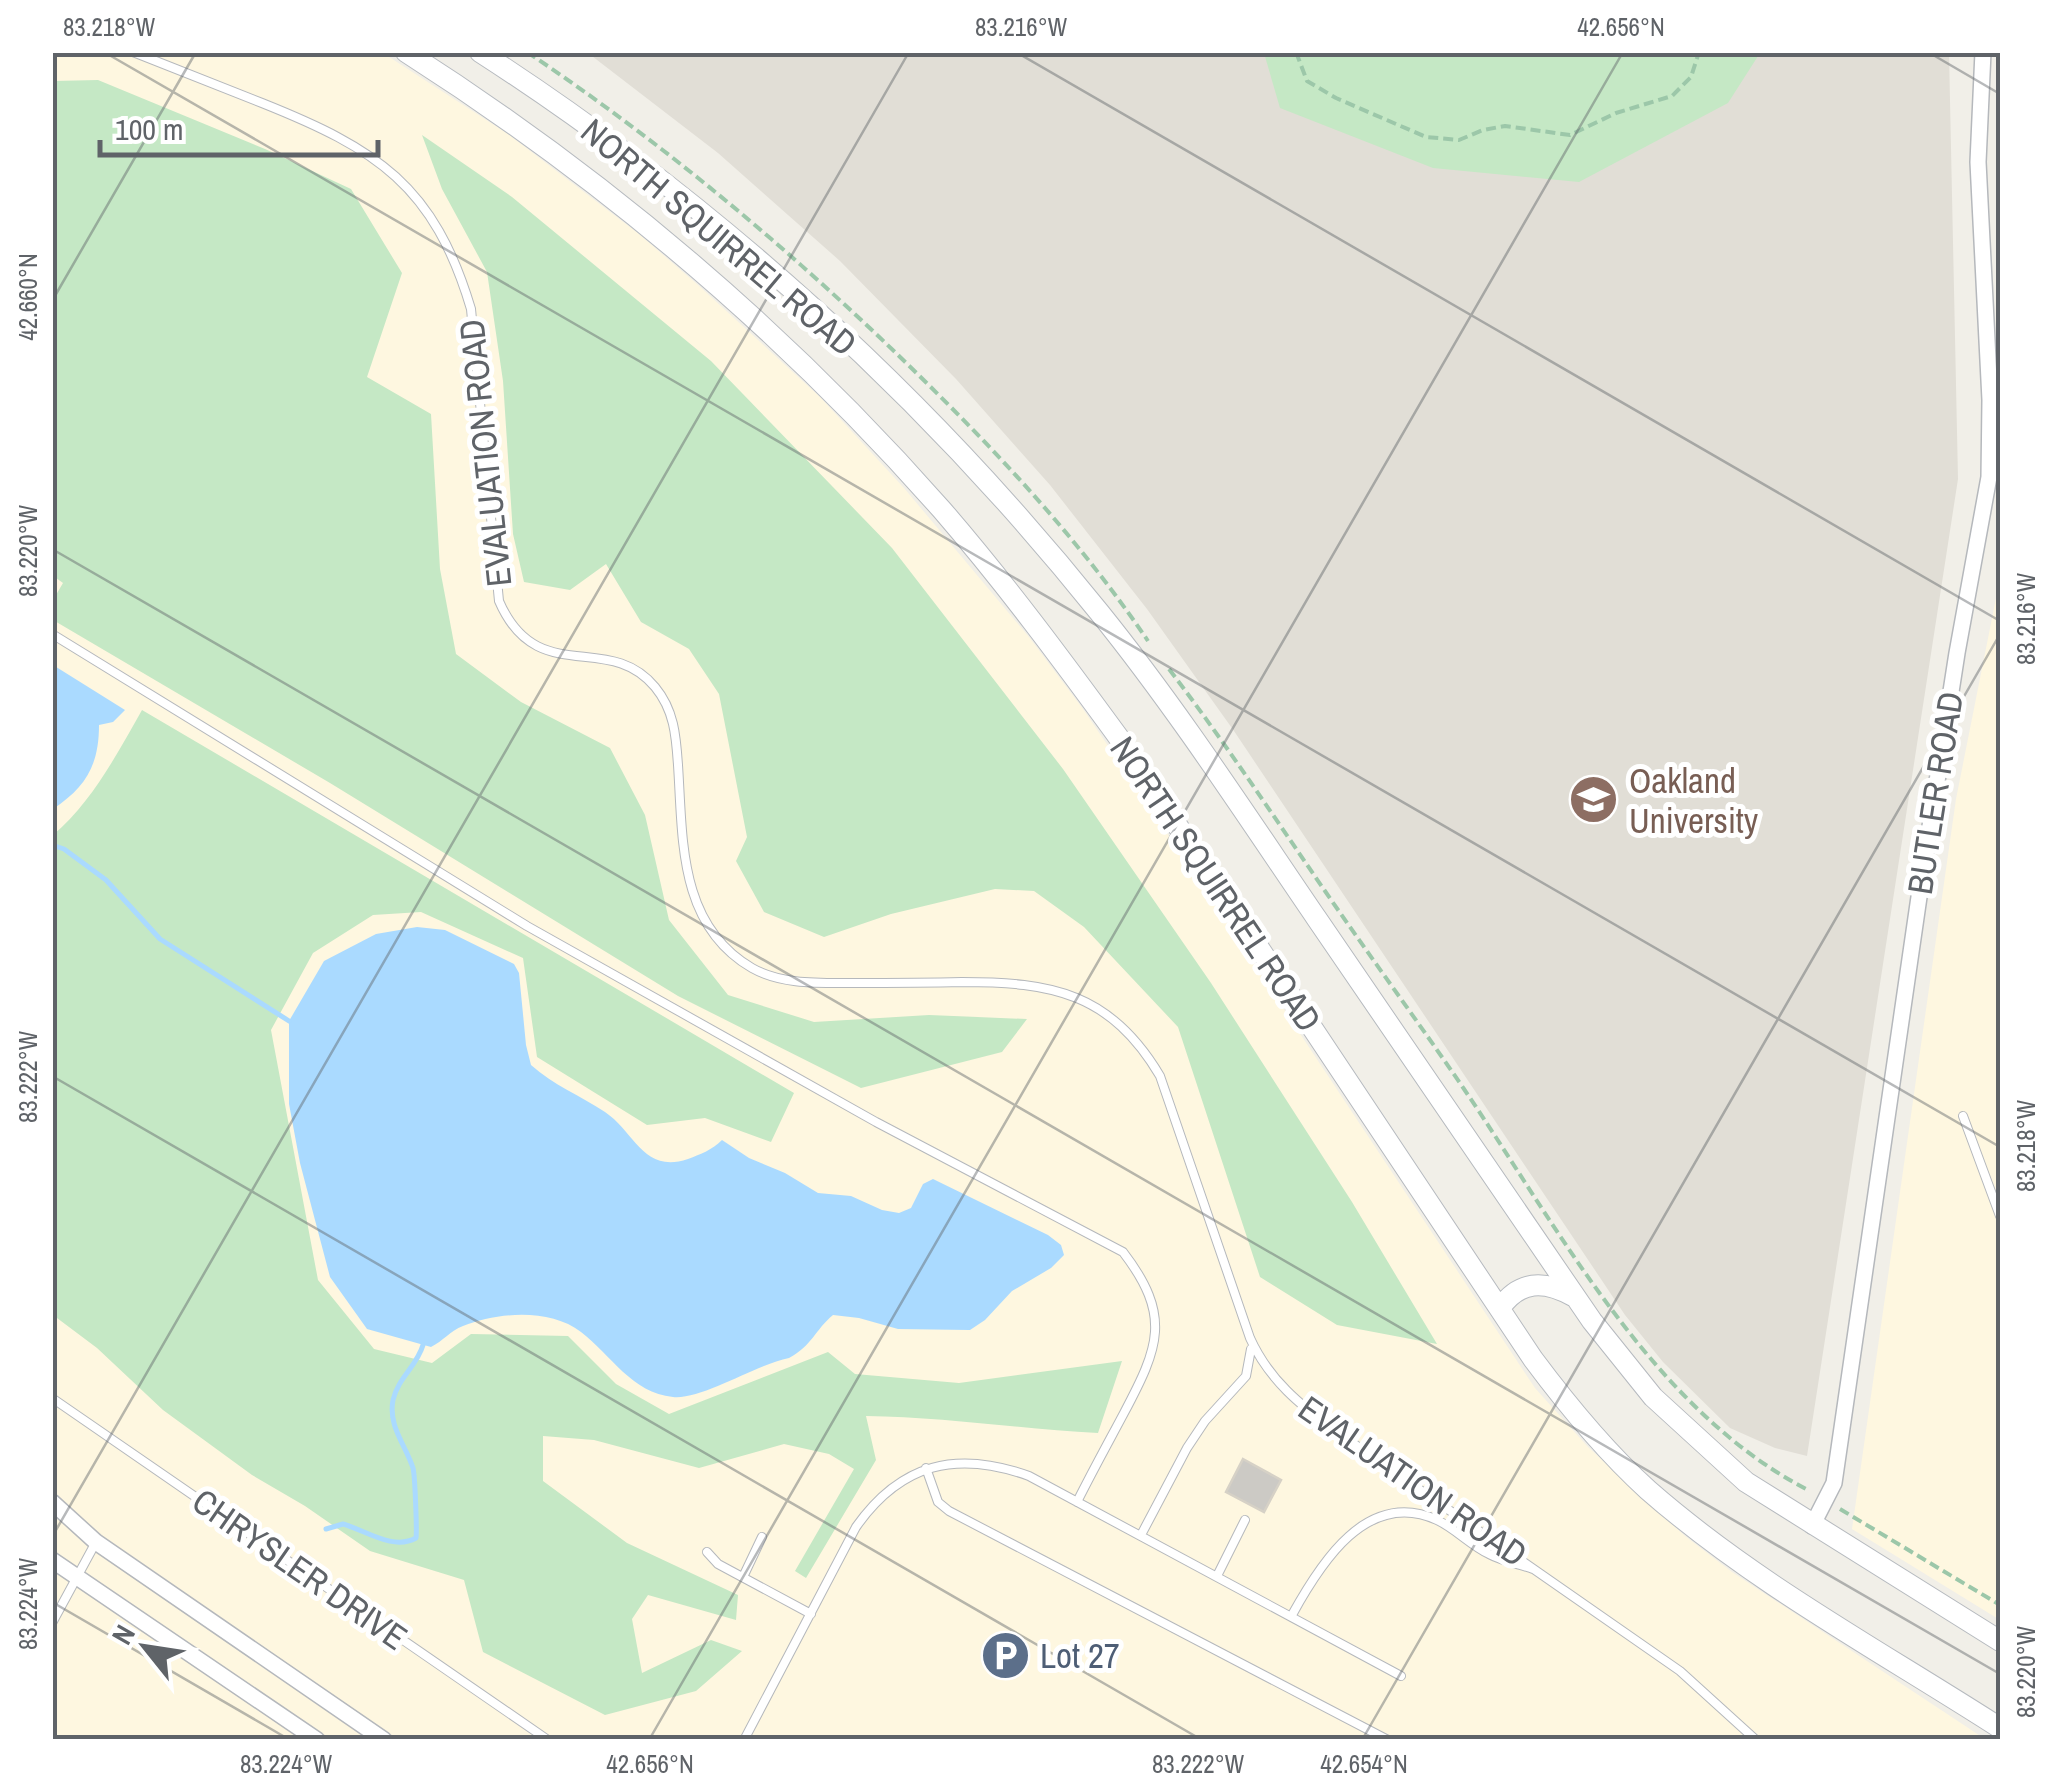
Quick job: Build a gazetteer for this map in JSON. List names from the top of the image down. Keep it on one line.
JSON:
{"streets":{"main road":["NORTH SQUIRREL ROAD"],"street":["BUTLER ROAD"],"lane":["EVALUATION ROAD","CHRYSLER DRIVE"]},"crossings":[["NORTH SQUIRREL ROAD","BUTLER ROAD"]],"places":{"school or university":["Oakland University"],"parking":["Lot 27"]},"scale_bar":"100 m","north":"top left","coordinates":["83.218°W","83.216°W","42.656°N","42.660°N","83.220°W","83.222°W","83.224°W","42.654°N"]}
